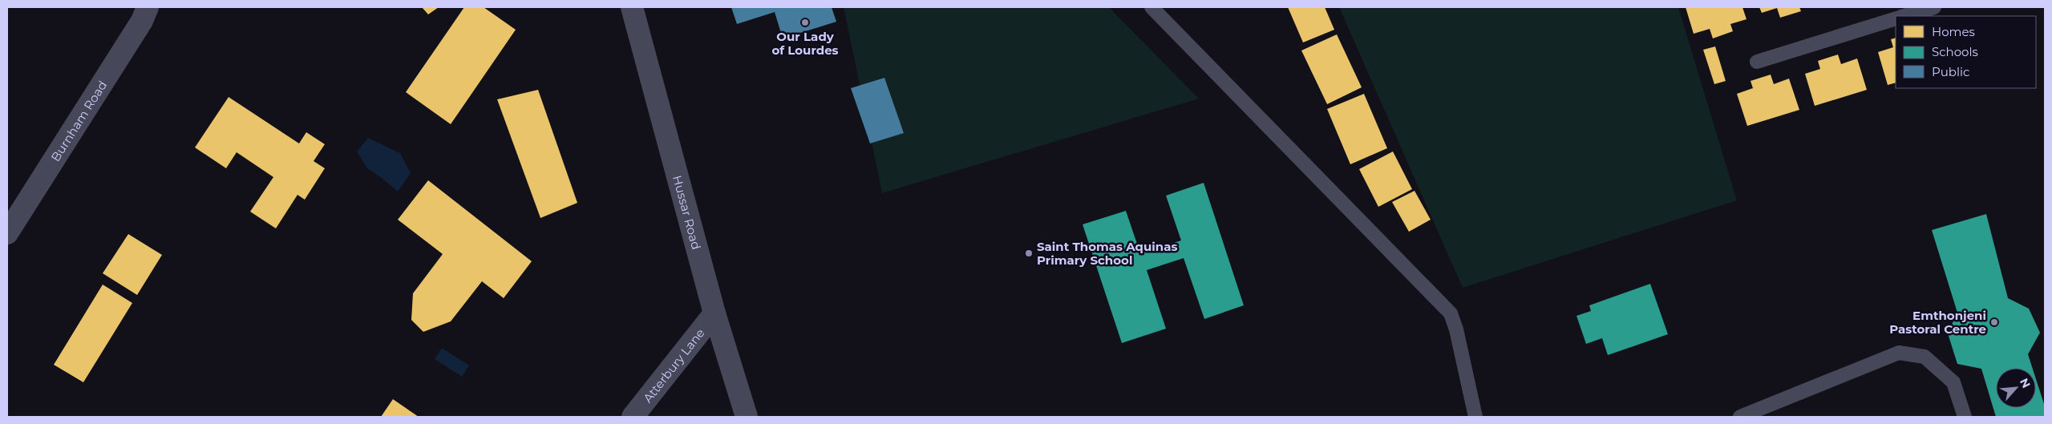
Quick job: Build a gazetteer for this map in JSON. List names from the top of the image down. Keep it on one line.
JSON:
{"streets":{"street":["Burnham Road","Hussar Road","Atterbury Lane"]},"crossings":[["Hussar Road","Atterbury Lane"]],"places":["Our Lady of Lourdes","Saint Thomas Aquinas Primary School","Emthonjeni Pastoral Centre"],"legend":["Homes","Schools","Public"],"north":"top right"}
